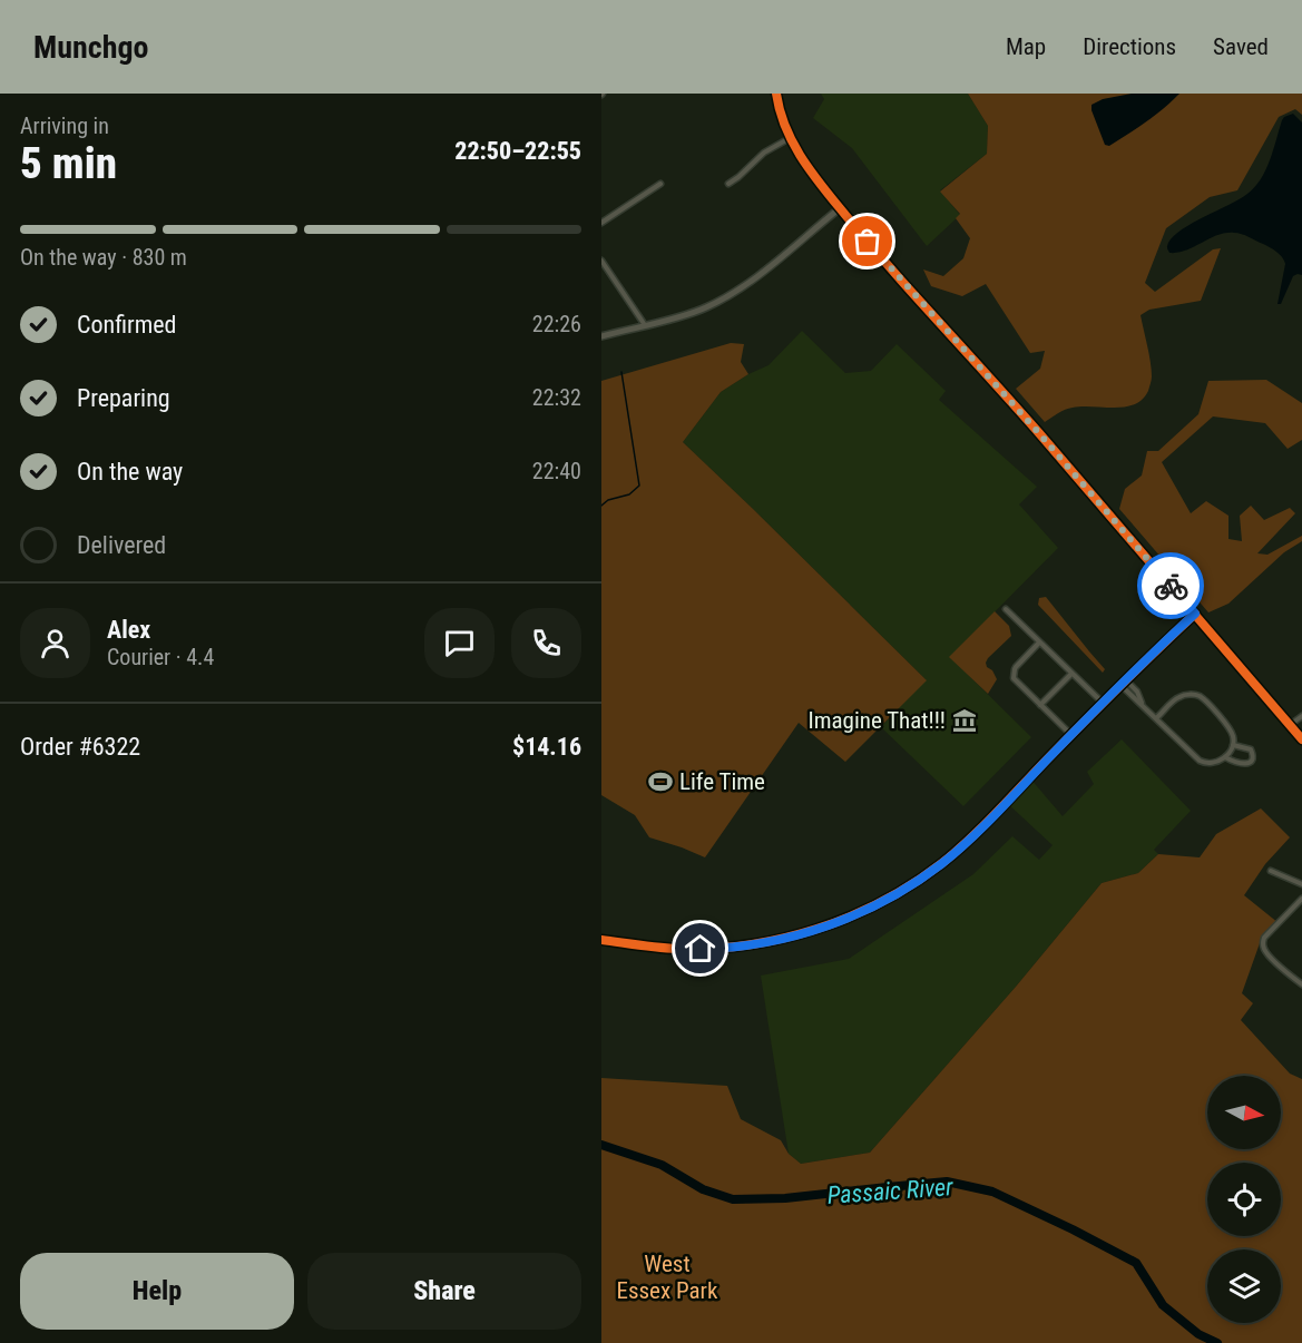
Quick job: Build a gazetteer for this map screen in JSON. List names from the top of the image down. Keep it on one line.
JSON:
{"water":["Passaic River"],"parks":["West Essex Park"],"places":{"museum":["Imagine That!!!"],"sports":["Life Time"]},"north":"right","page":{"header":"Munchgo","nav":["Map","Directions","Saved"],"heading":["5 min","Arriving in","22:50–22:55"],"panel":["Alex","Courier · 4.4","Order #6322","$14.16"],"bar":"On the way · 830 m","list":[["Confirmed","22:26"],["Preparing","22:32"],["On the way","22:40"],"Delivered"],"buttons":["Help","Share"]}}
